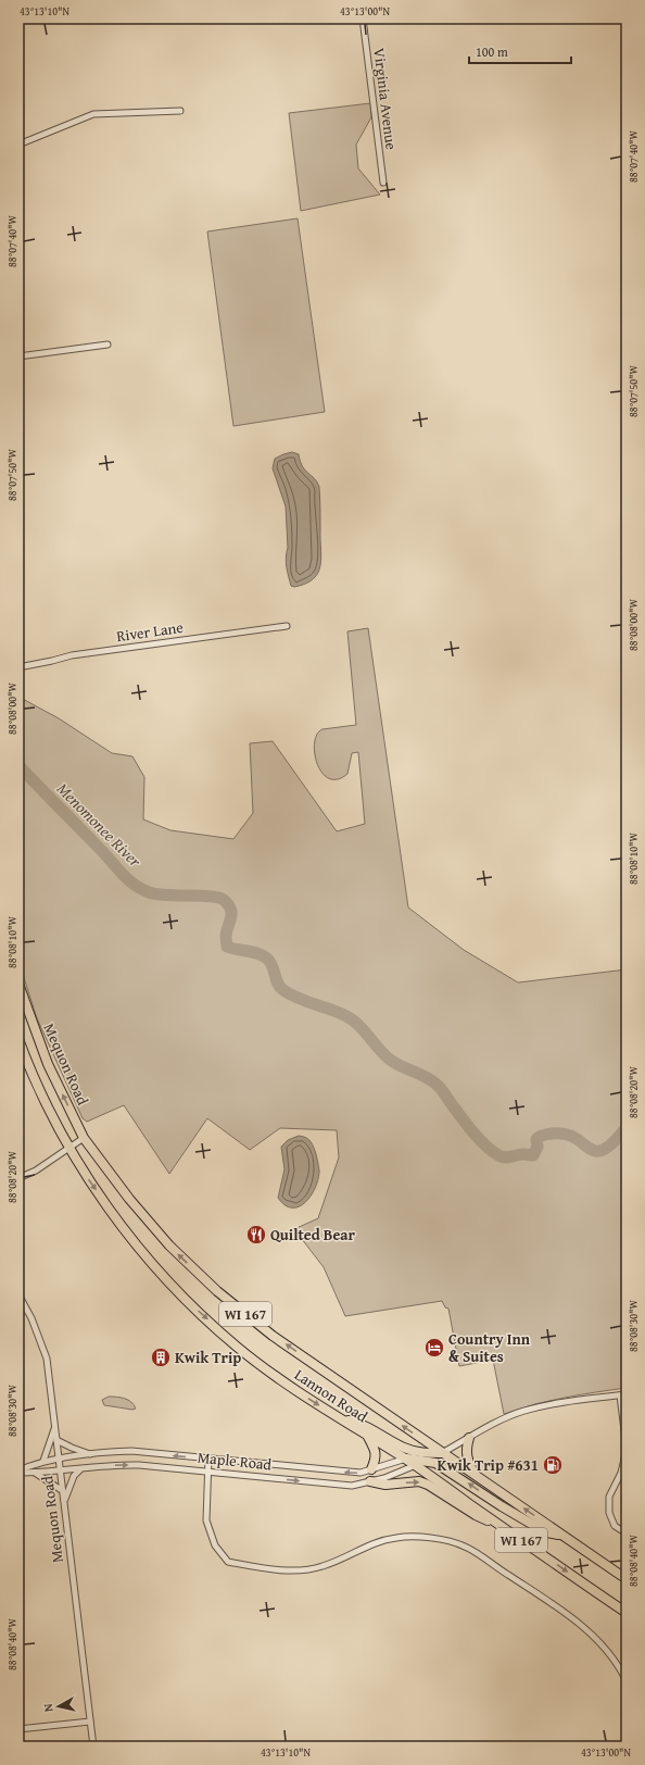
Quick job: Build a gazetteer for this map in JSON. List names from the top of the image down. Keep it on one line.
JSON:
{"streets":{"main road":["Mequon Road","WI 167","Lannon Road"],"street":["Virginia Avenue","River Lane","Maple Road"]},"crossings":[["Mequon Road","Lannon Road"],["Mequon Road","Maple Road"],["WI 167","Lannon Road"],["Lannon Road","Maple Road"]],"water":["Menomonee River"],"places":{"restaurant":["Quilted Bear"],"hotel":["Country Inn & Suites"],"building":["Kwik Trip"],"fuel station":["Kwik Trip #631"]},"scale_bar":"100 m","north":"left","coordinates":["43°13'10\"N","43°13'00\"N","88°07'40\"W","88°07'50\"W","88°08'00\"W","88°08'10\"W","88°08'20\"W","88°08'30\"W","88°08'40\"W"]}
